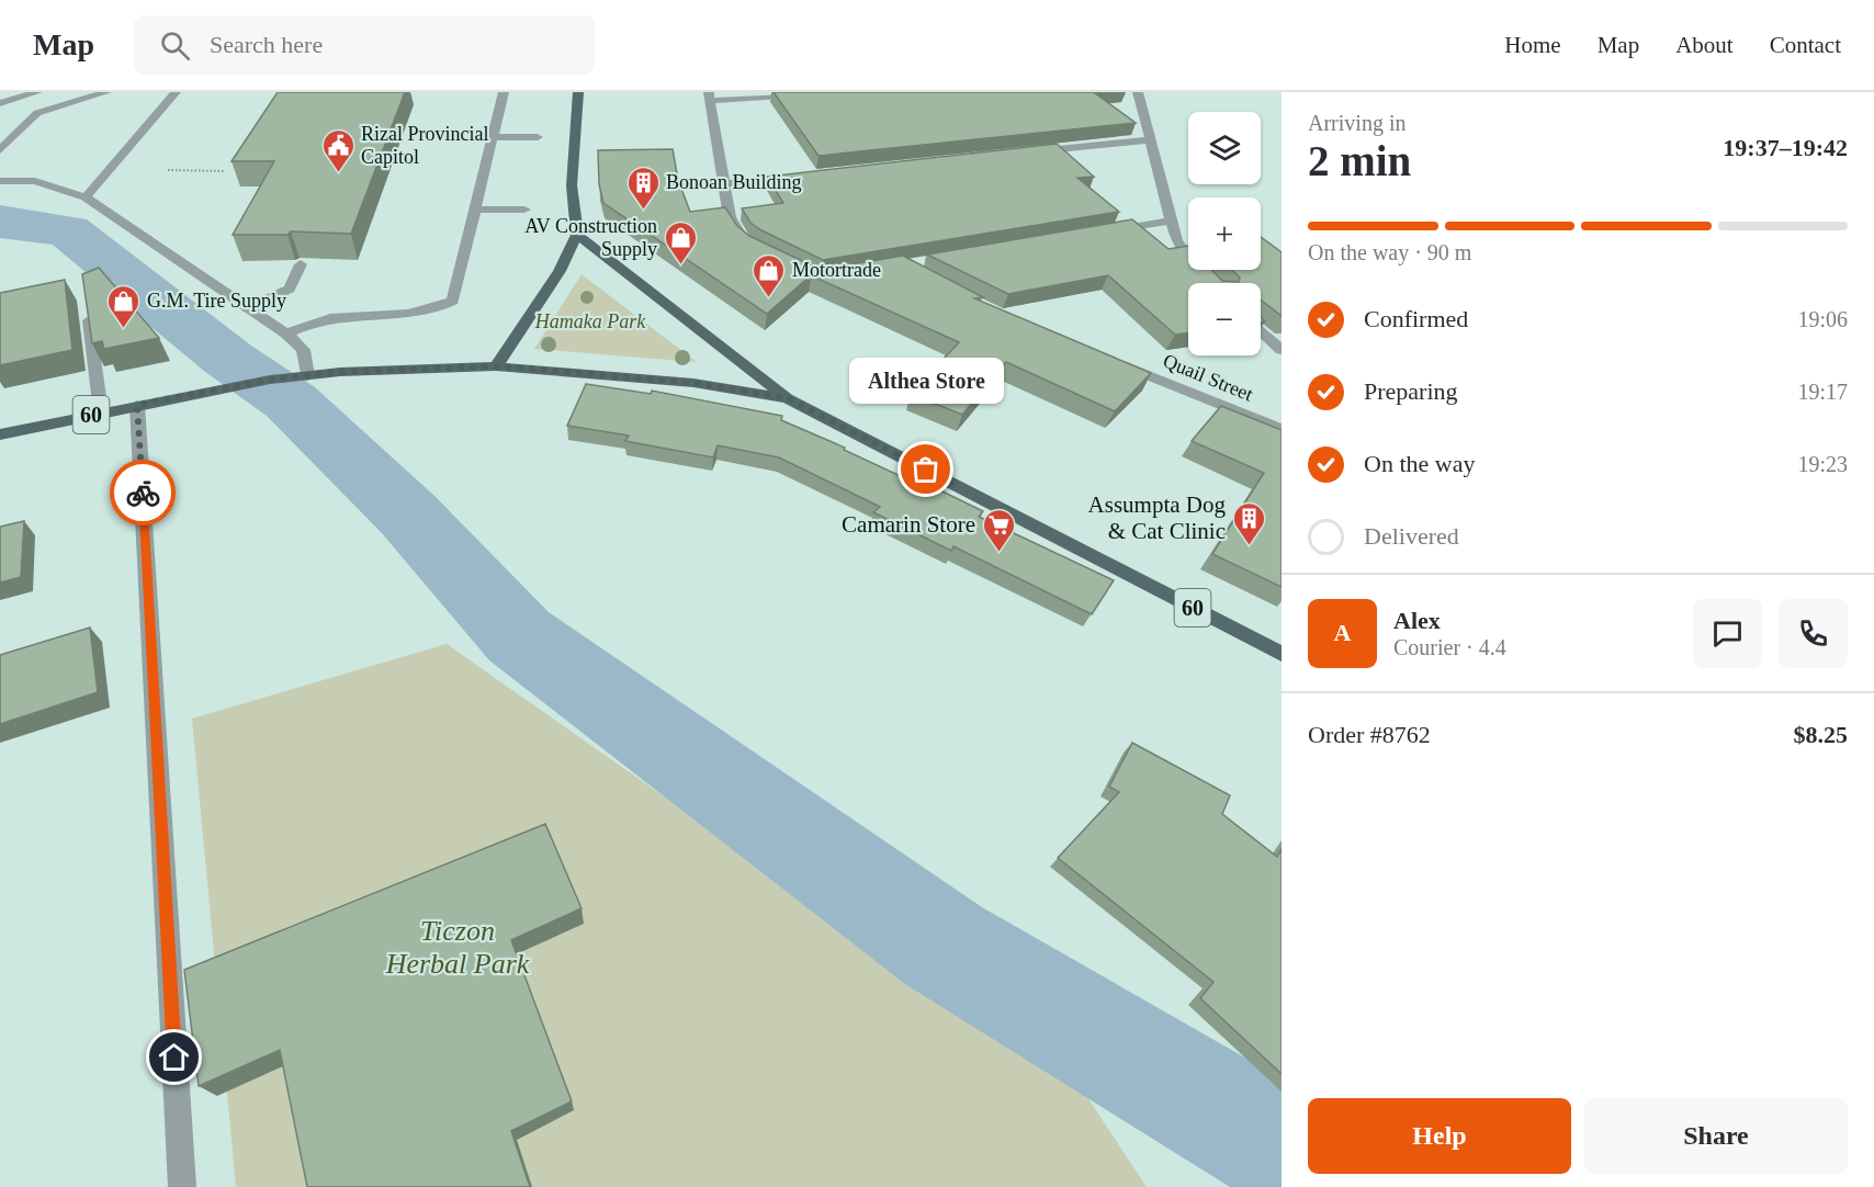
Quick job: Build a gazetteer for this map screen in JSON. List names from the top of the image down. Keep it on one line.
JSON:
{"streets":{"main road":["60"],"street":["Quail Street"]},"parks":["Hamaka Park","Ticzon Herbal Park"],"places":{"public building":["Rizal Provincial Capitol"],"building":["Bonoan Building","Assumpta Dog & Cat Clinic"],"shop":["AV Construction Supply","Motortrade","G.M. Tire Supply"],"other":["Althea Store"],"supermarket":["Camarin Store"]},"page":{"header":"Map","search":"Search here","nav":["Home","Map","About","Contact"],"heading":["2 min","Arriving in","19:37–19:42"],"panel":["Alex","Courier · 4.4","Order #8762","$8.25"],"map_buttons":["+","−"],"bar":"On the way · 90 m","list":[["Confirmed","19:06"],["Preparing","19:17"],["On the way","19:23"],"Delivered"],"bubble":"Althea Store","round":"A","buttons":["Help","Share"]}}
